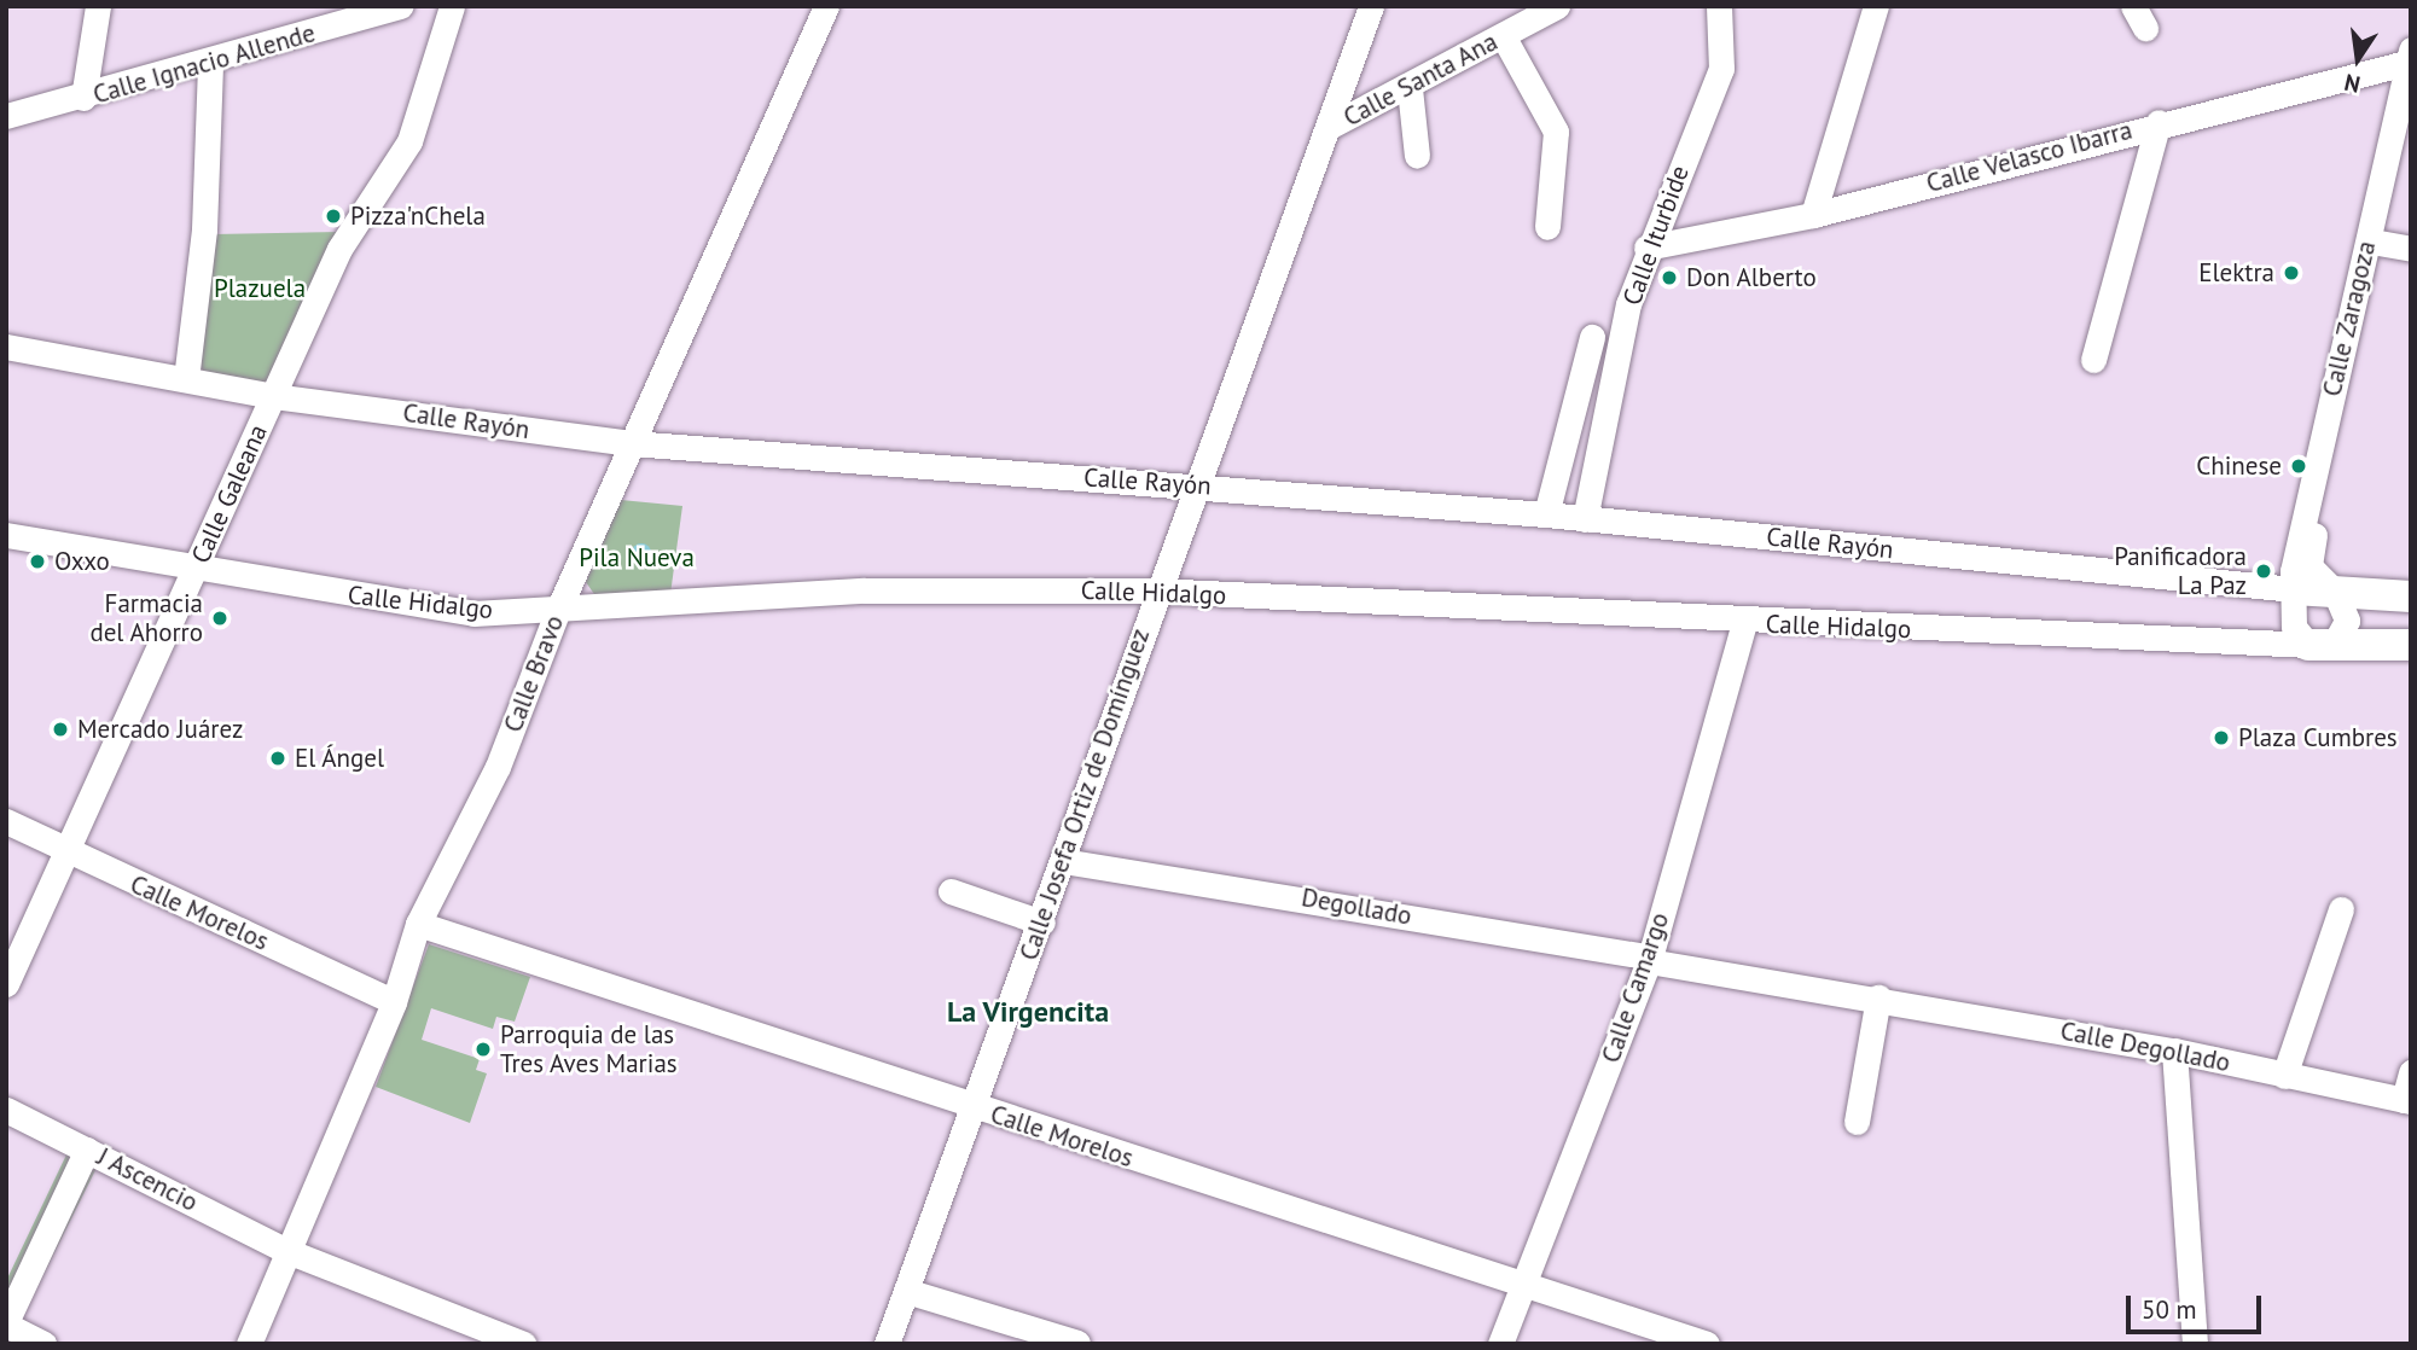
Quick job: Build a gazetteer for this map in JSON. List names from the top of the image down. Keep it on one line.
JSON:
{"streets":{"street":["Calle Ignacio Allende","Calle Santa Ana","Calle Velasco Ibarra","Calle Iturbide","Calle Zaragoza","Calle Rayón","Calle Galeana","Calle Hidalgo","Calle Bravo","Calle Josefa Ortiz de Domínguez","Degollado","Calle Morelos","Calle Camargo","Calle Degollado","J Ascencio"]},"crossings":[["Calle Santa Ana","Calle Josefa Ortiz de Domínguez"],["Calle Velasco Ibarra","Calle Iturbide"],["Calle Velasco Ibarra","Calle Zaragoza"],["Calle Iturbide","Calle Rayón"],["Calle Zaragoza","Calle Rayón"],["Calle Zaragoza","Calle Hidalgo"],["Calle Rayón","Calle Galeana"],["Calle Rayón","Calle Bravo"],["Calle Rayón","Calle Josefa Ortiz de Domínguez"],["Calle Galeana","Calle Hidalgo"],["Calle Galeana","Calle Morelos"],["Calle Hidalgo","Calle Bravo"],["Calle Hidalgo","Calle Josefa Ortiz de Domínguez"],["Calle Hidalgo","Calle Camargo"],["Calle Bravo","Calle Morelos"],["Calle Bravo","J Ascencio"],["Calle Josefa Ortiz de Domínguez","Degollado"],["Calle Josefa Ortiz de Domínguez","Calle Morelos"],["Degollado","Calle Camargo"],["Degollado","Calle Degollado"],["Calle Morelos","Calle Camargo"]],"districts":["La Virgencita"],"parks":["Plazuela","Pila Nueva"],"places":["Pizza'nChela","Elektra","Don Alberto","Chinese","Oxxo","Panificadora La Paz","Farmacia del Ahorro","Mercado Juárez","Plaza Cumbres","El Ángel","Parroquia de las Tres Aves Marias"],"scale_bar":"50 m","north":"bottom"}
